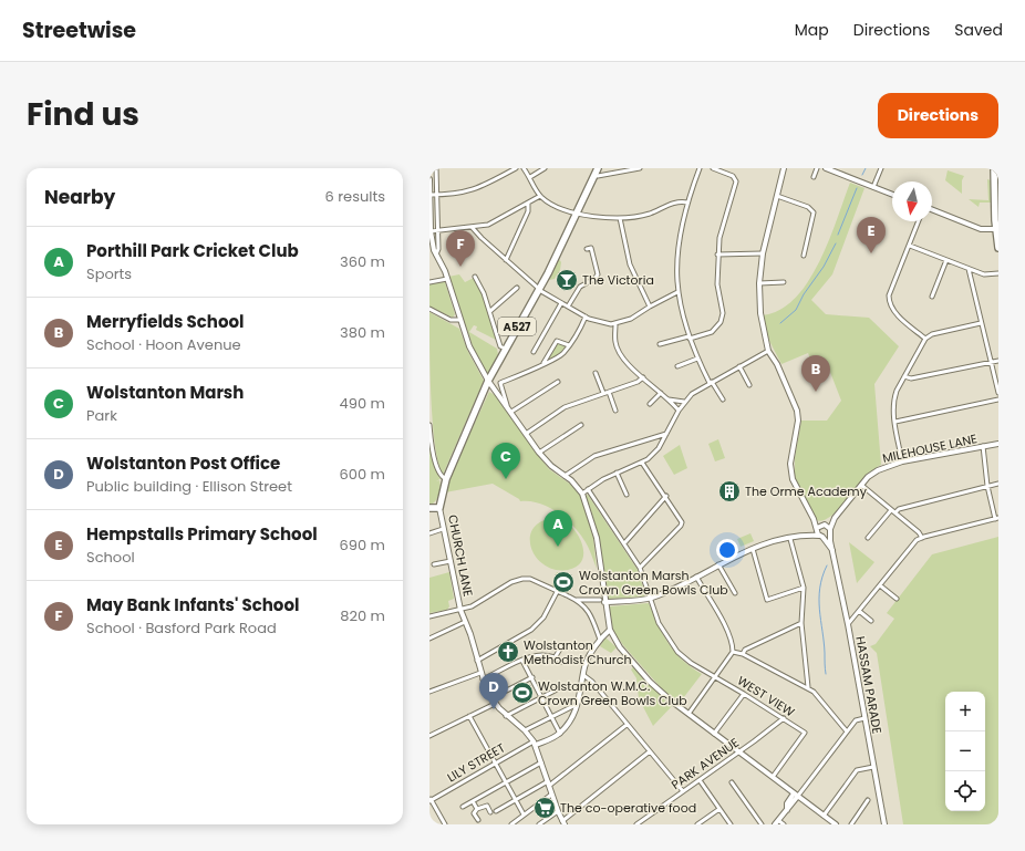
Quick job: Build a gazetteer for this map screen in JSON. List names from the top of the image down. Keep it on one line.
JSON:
{"streets":{"highway":["A527","CHURCH LANE"],"main road":["MILEHOUSE LANE","HASSAM PARADE"],"street":["WEST VIEW","LILY STREET","PARK AVENUE"]},"crossings":[["A527","CHURCH LANE"],["MILEHOUSE LANE","HASSAM PARADE"],["MILEHOUSE LANE","WEST VIEW"],["CHURCH LANE","LILY STREET"],["WEST VIEW","PARK AVENUE"]],"places":{"bar":["The Victoria"],"building":["The Orme Academy"],"sports":["Wolstanton Marsh Crown Green Bowls Club","Wolstanton W.M.C. Crown Green Bowls Club"],"church":["Wolstanton Methodist Church"],"supermarket":["The co-operative food"]},"north":"bottom","page":{"header":"Streetwise","nav":["Map","Directions","Saved"],"title":"Find us","buttons":"Directions","heading":["Nearby","6 results"],"pins":["E","F","B","C","A","D"],"list":[{"mark":"A","name":"Porthill Park Cricket Club","note":"Sports","value":"360 m"},{"mark":"B","name":"Merryfields School","note":"School · Hoon Avenue","value":"380 m"},{"mark":"C","name":"Wolstanton Marsh","note":"Park","value":"490 m"},{"mark":"D","name":"Wolstanton Post Office","note":"Public building · Ellison Street","value":"600 m"},{"mark":"E","name":"Hempstalls Primary School","note":"School","value":"690 m"},{"mark":"F","name":"May Bank Infants' School","note":"School · Basford Park Road","value":"820 m"}],"map_buttons":["+","−"]}}
